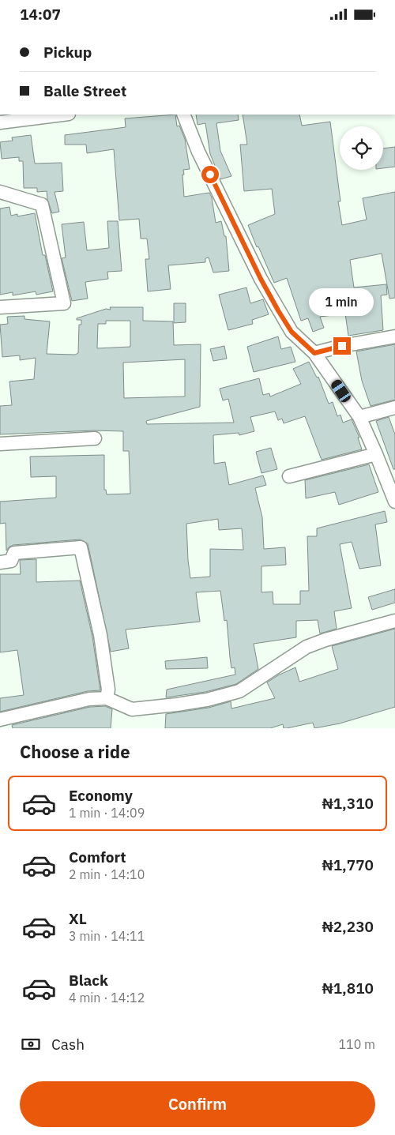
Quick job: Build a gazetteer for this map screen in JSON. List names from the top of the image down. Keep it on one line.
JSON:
{"page":{"status":"14:07","banner":["Pickup","Balle Street"],"bubble":"1 min","heading":"Choose a ride","list":[{"name":"Economy","note":"1 min · 14:09","value":"₦1,310"},{"name":"Comfort","note":"2 min · 14:10","value":"₦1,770"},{"name":"XL","note":"3 min · 14:11","value":"₦2,230"},{"name":"Black","note":"4 min · 14:12","value":"₦1,810"}],"pay":["Cash","110 m"],"buttons":"Confirm"}}
